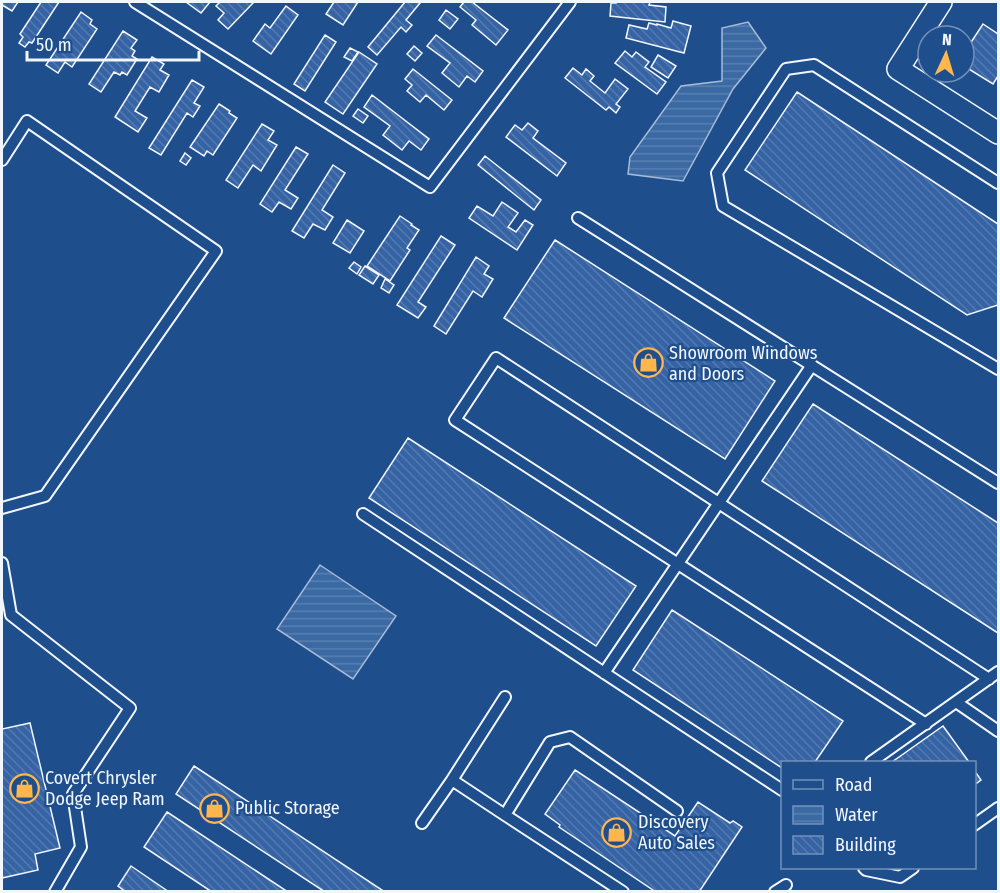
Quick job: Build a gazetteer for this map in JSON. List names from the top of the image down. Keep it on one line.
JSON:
{"places":{"shop":["Showroom Windows and Doors","Covert Chrysler Dodge Jeep Ram","Public Storage","Discovery Auto Sales"]},"legend":["Road","Water","Building"],"scale_bar":"50 m","north":"top"}
